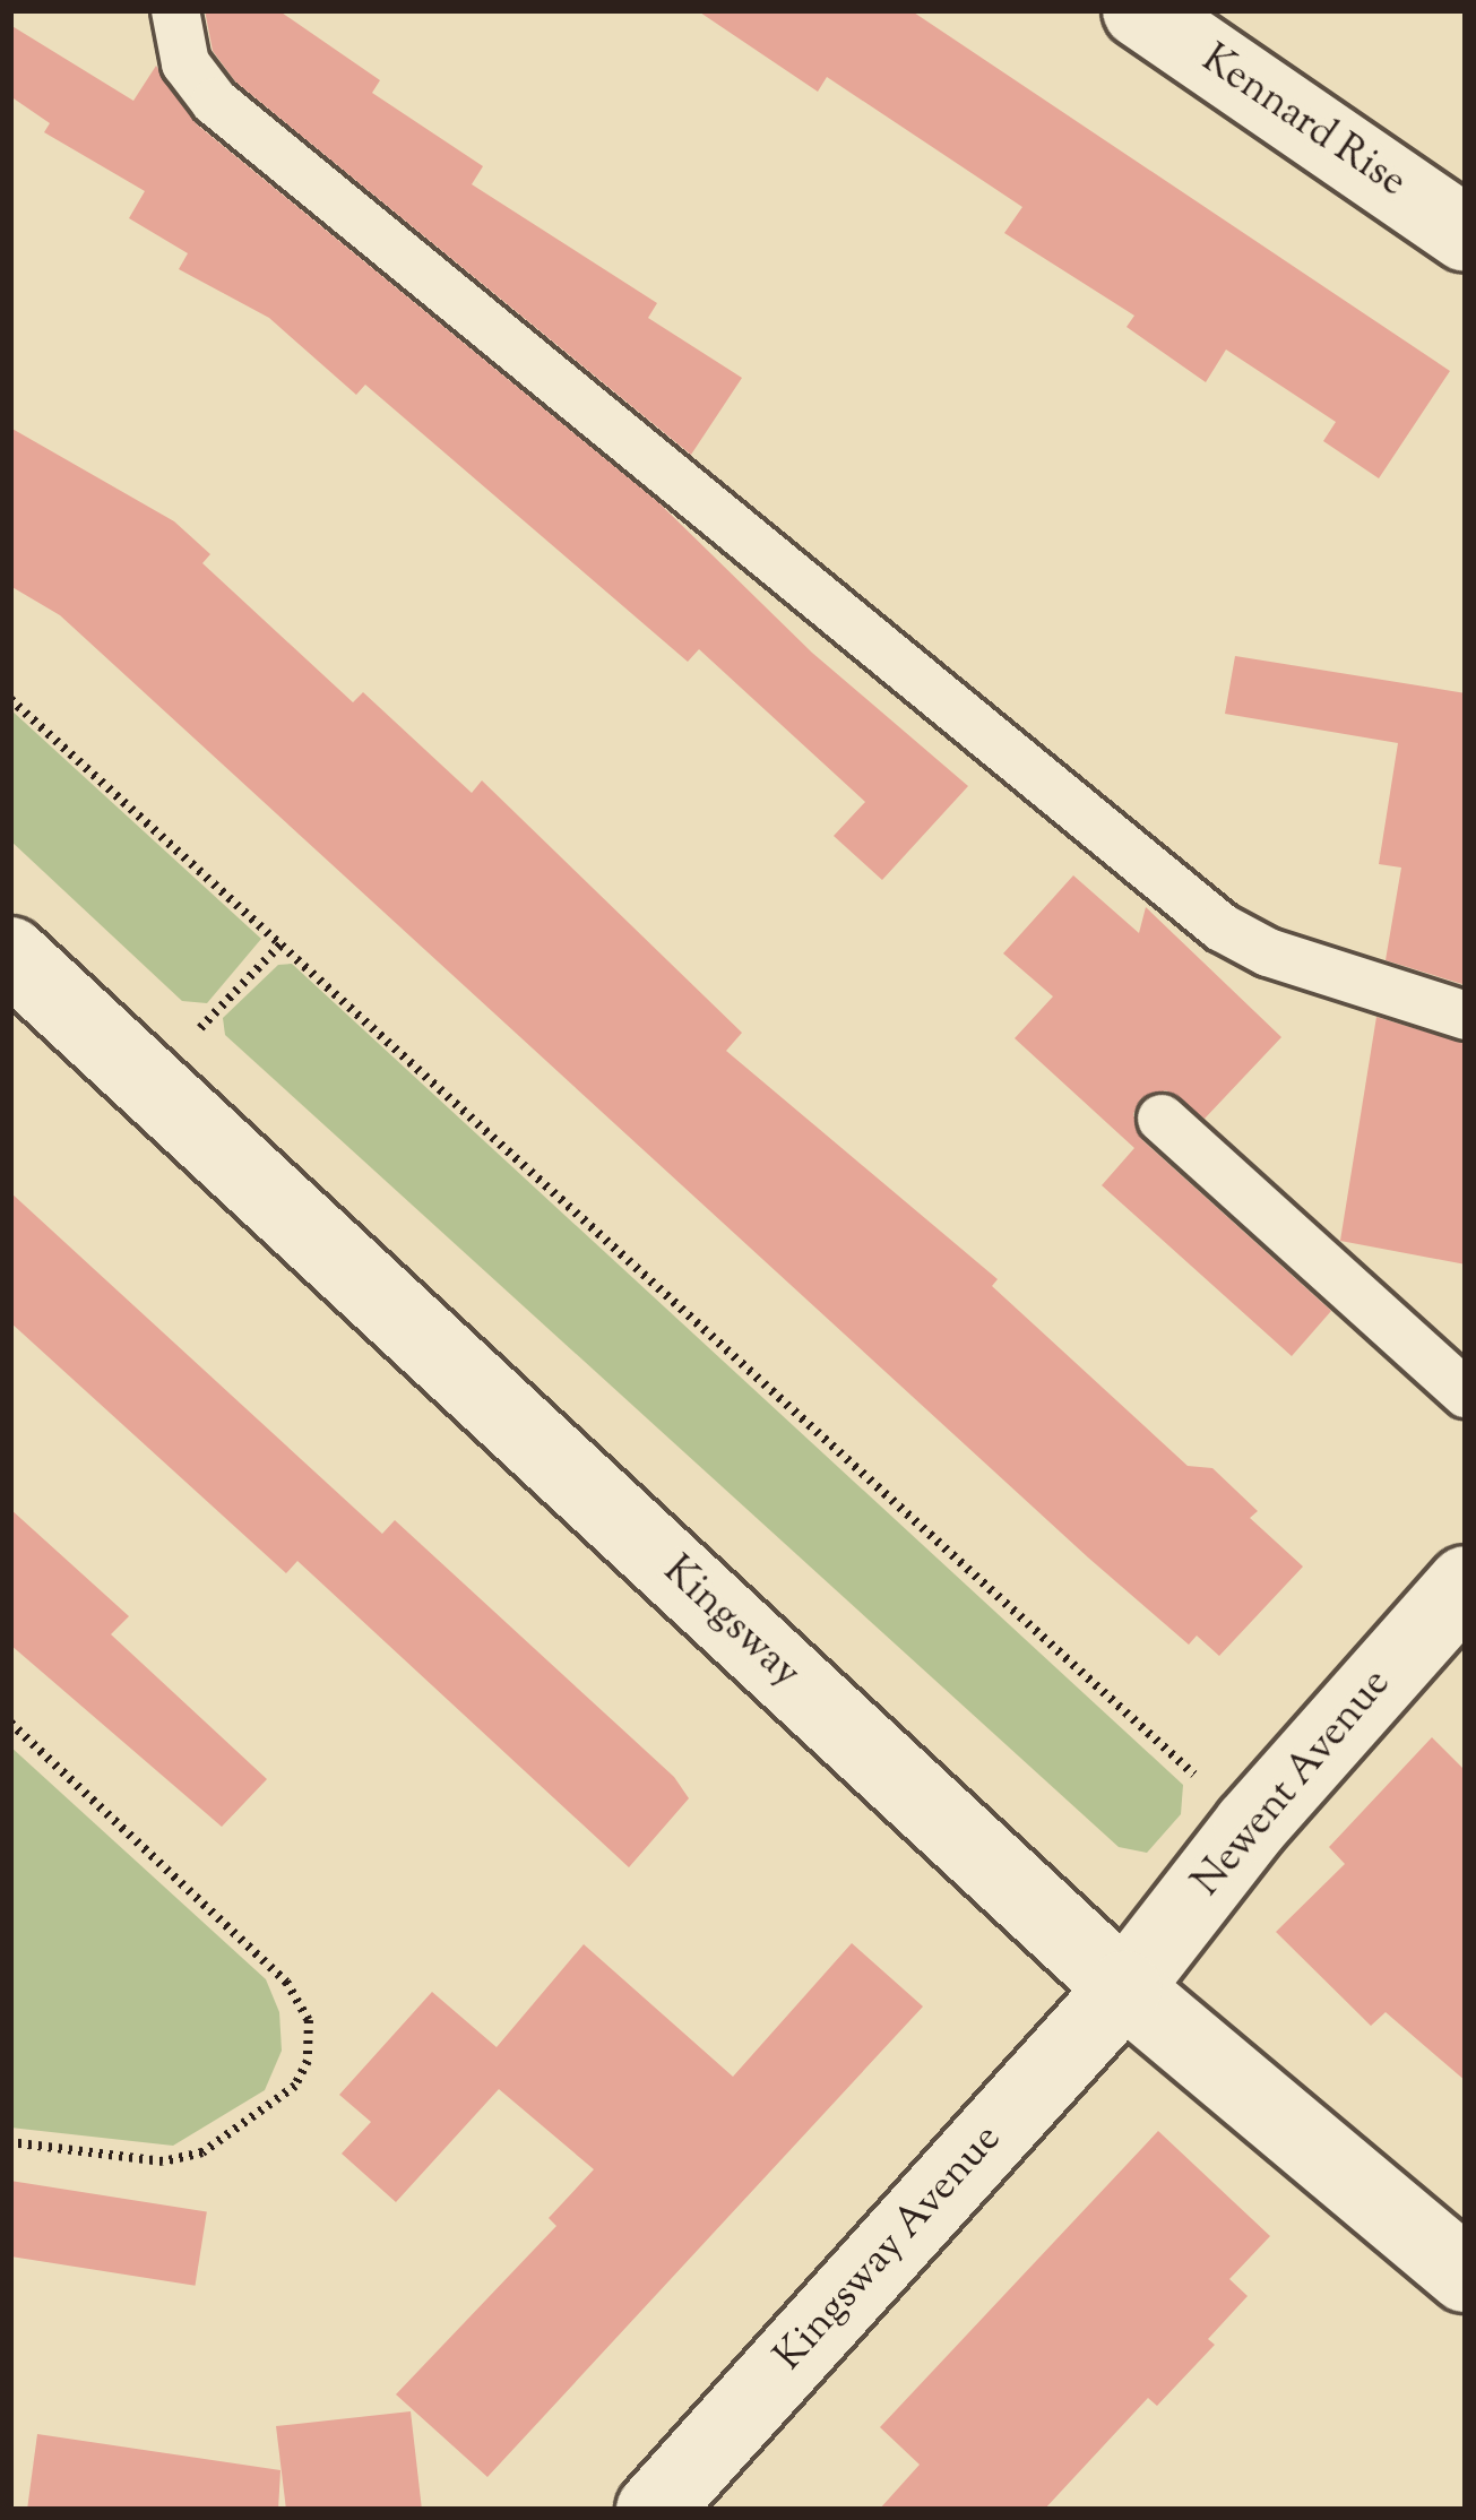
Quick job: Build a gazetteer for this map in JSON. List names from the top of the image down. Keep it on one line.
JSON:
{"streets":{"street":["Kennard Rise","Kingsway","Newent Avenue","Kingsway Avenue"]},"crossings":[["Kingsway","Newent Avenue"],["Kingsway","Kingsway Avenue"],["Newent Avenue","Kingsway Avenue"]]}
